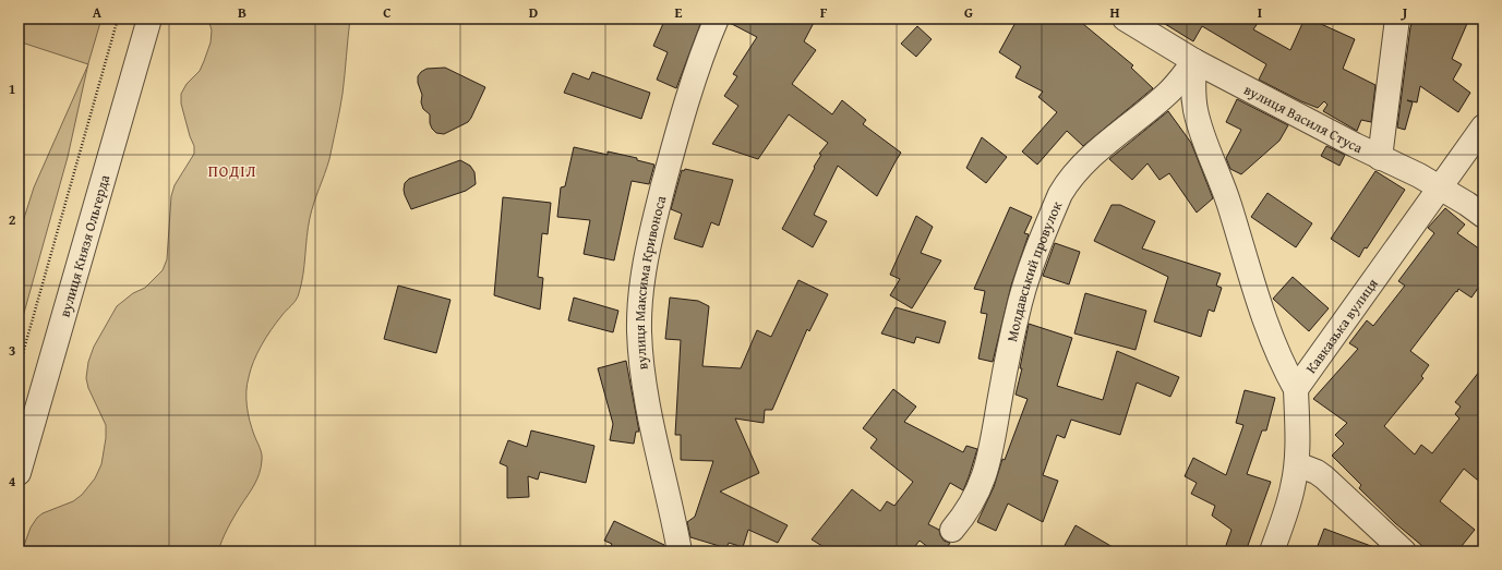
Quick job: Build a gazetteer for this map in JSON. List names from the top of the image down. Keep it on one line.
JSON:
{"streets":{"street":["вулиця Василя Стуса","вулиця Князя Ольгерда","Молдавський провулок","вулиця Максима Кривоноса","Кавказька вулиця"]},"crossings":[["вулиця Василя Стуса","Молдавський провулок"],["вулиця Василя Стуса","Кавказька вулиця"]],"districts":["ПОДІЛ"],"grid":{"columns":["A","B","C","D","E","F","G","H","I","J"],"rows":["1","2","3","4"]}}
